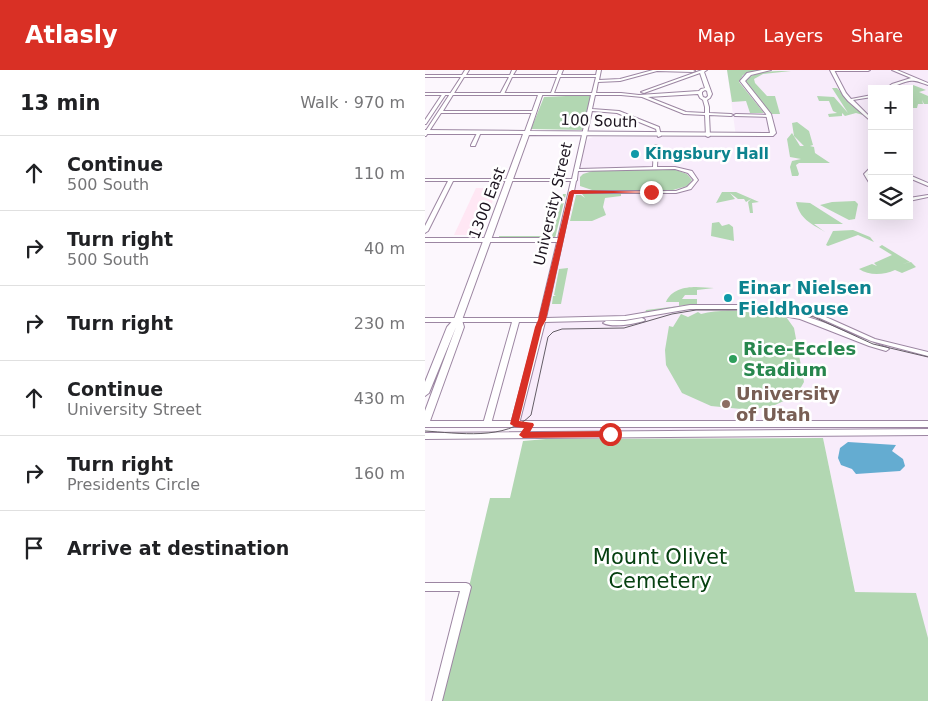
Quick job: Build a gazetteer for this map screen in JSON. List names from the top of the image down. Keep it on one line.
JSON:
{"streets":{"main road":["100 South","1300 East"],"street":["University Street"]},"crossings":[["100 South","1300 East"],["100 South","University Street"]],"parks":["Mount Olivet Cemetery"],"places":["Kingsbury Hall","Einar Nielsen Fieldhouse","Rice-Eccles Stadium","University of Utah"],"page":{"header":"Atlasly","nav":["Map","Layers","Share"],"heading":["13 min","Walk · 970 m"],"map_buttons":["+","−"],"list":[["Continue","500 South","110 m"],["Turn right","500 South","40 m"],["Turn right","230 m"],["Continue","University Street","430 m"],["Turn right","Presidents Circle","160 m"],"Arrive at destination"]}}
